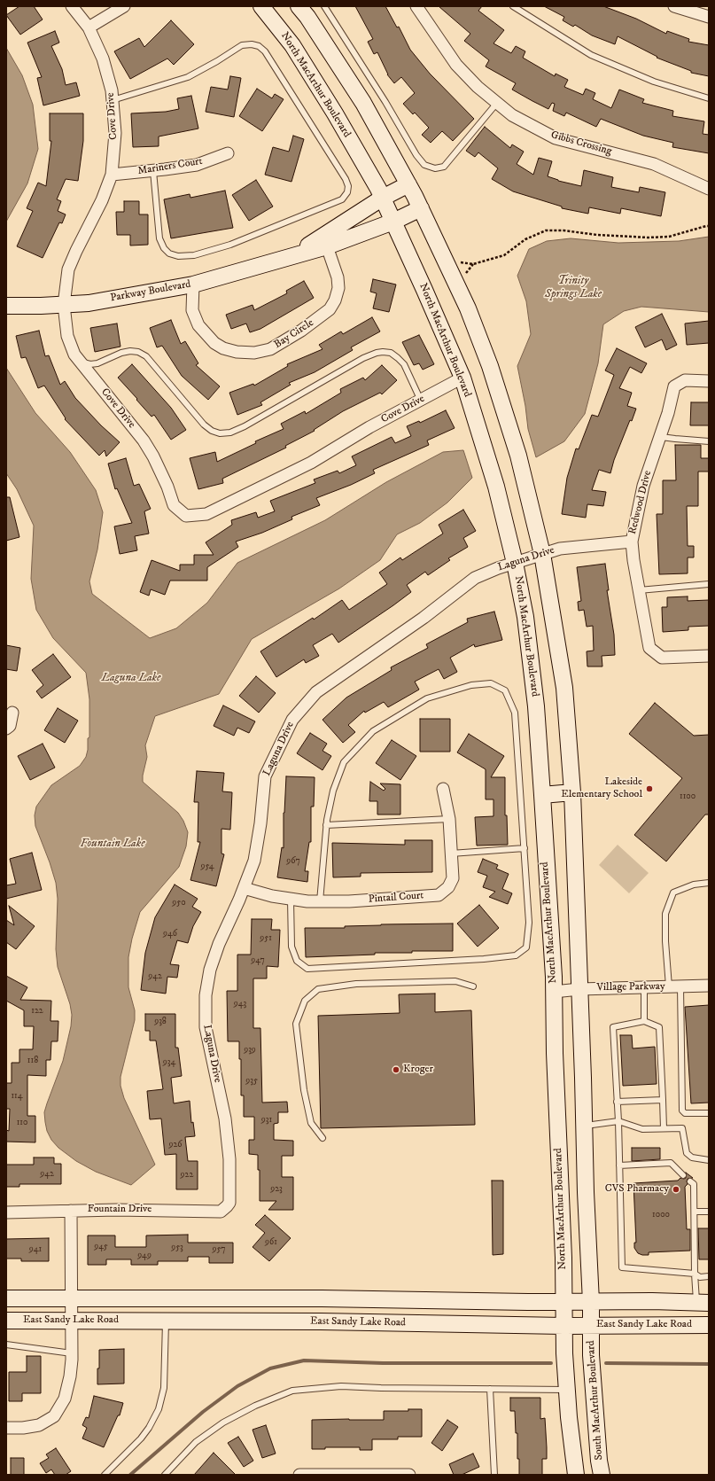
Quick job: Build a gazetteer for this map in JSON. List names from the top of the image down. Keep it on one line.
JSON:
{"streets":{"main road":["North MacArthur Boulevard","Parkway Boulevard","East Sandy Lake Road","South MacArthur Boulevard"],"street":["Cove Drive","Gibbs Crossing","Mariners Court","Bay Circle","Redwood Drive","Laguna Drive","Pintail Court","Village Parkway","Fountain Drive"]},"crossings":[["North MacArthur Boulevard","Cove Drive"],["North MacArthur Boulevard","Parkway Boulevard"],["North MacArthur Boulevard","Laguna Drive"],["North MacArthur Boulevard","Village Parkway"],["North MacArthur Boulevard","East Sandy Lake Road"],["Cove Drive","Mariners Court"],["Cove Drive","Parkway Boulevard"],["Parkway Boulevard","Bay Circle"],["Redwood Drive","Laguna Drive"],["Laguna Drive","Pintail Court"],["Laguna Drive","Fountain Drive"],["East Sandy Lake Road","South MacArthur Boulevard"]],"water":["Trinity Springs Lake","Laguna Lake","Fountain Lake"],"places":["Lakeside Elementary School","Kroger","CVS Pharmacy"],"house_numbers":["1100","967","954","950","946","951","947","942","943","122","938","939","118","934","935","114","931","110","926","942","922","923","1000","961","945","953","941","957","949"]}
